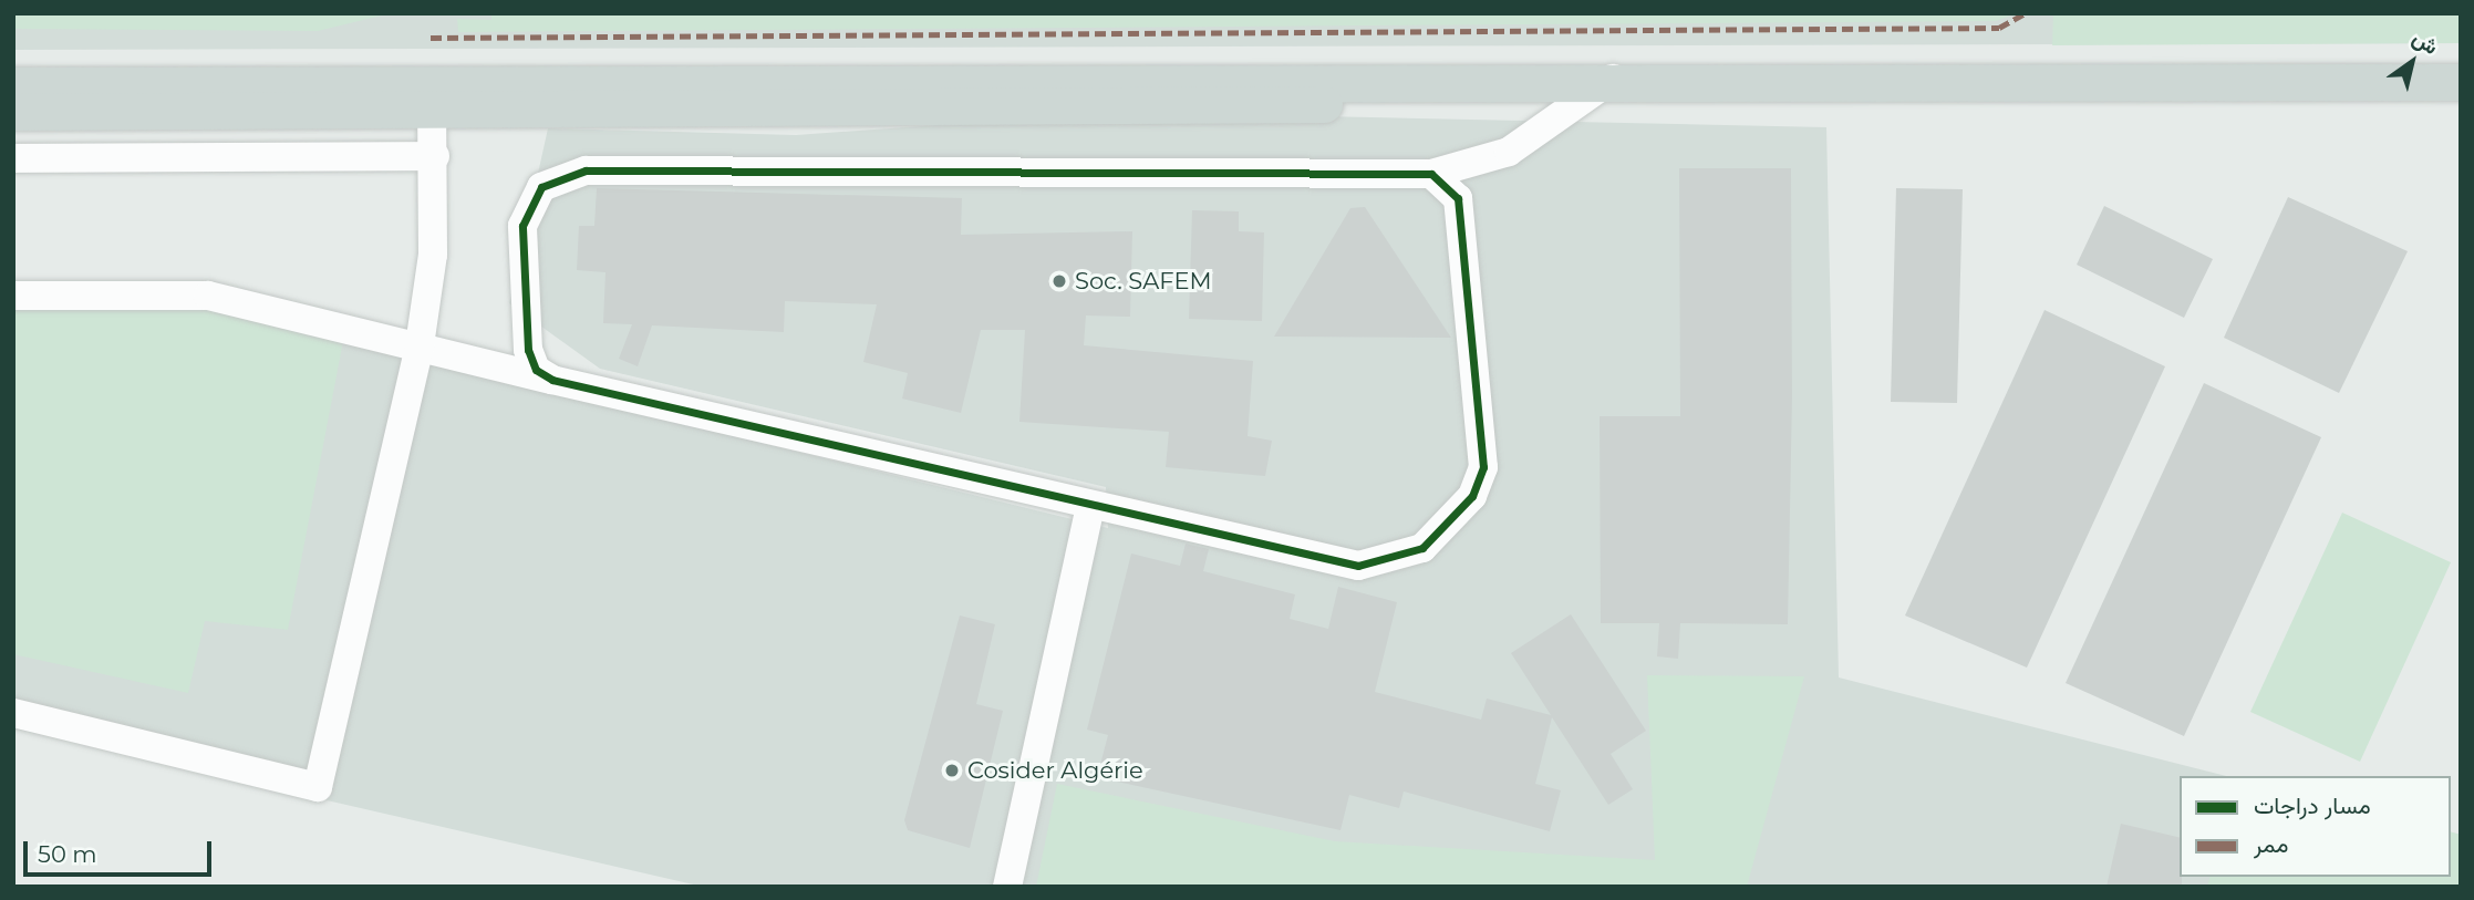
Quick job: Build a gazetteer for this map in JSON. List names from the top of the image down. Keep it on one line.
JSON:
{"places":["Soc. SAFEM","Cosider Algérie"],"legend":["مسار دراجات","ممر"],"scale_bar":"50 m","north":"top right"}
